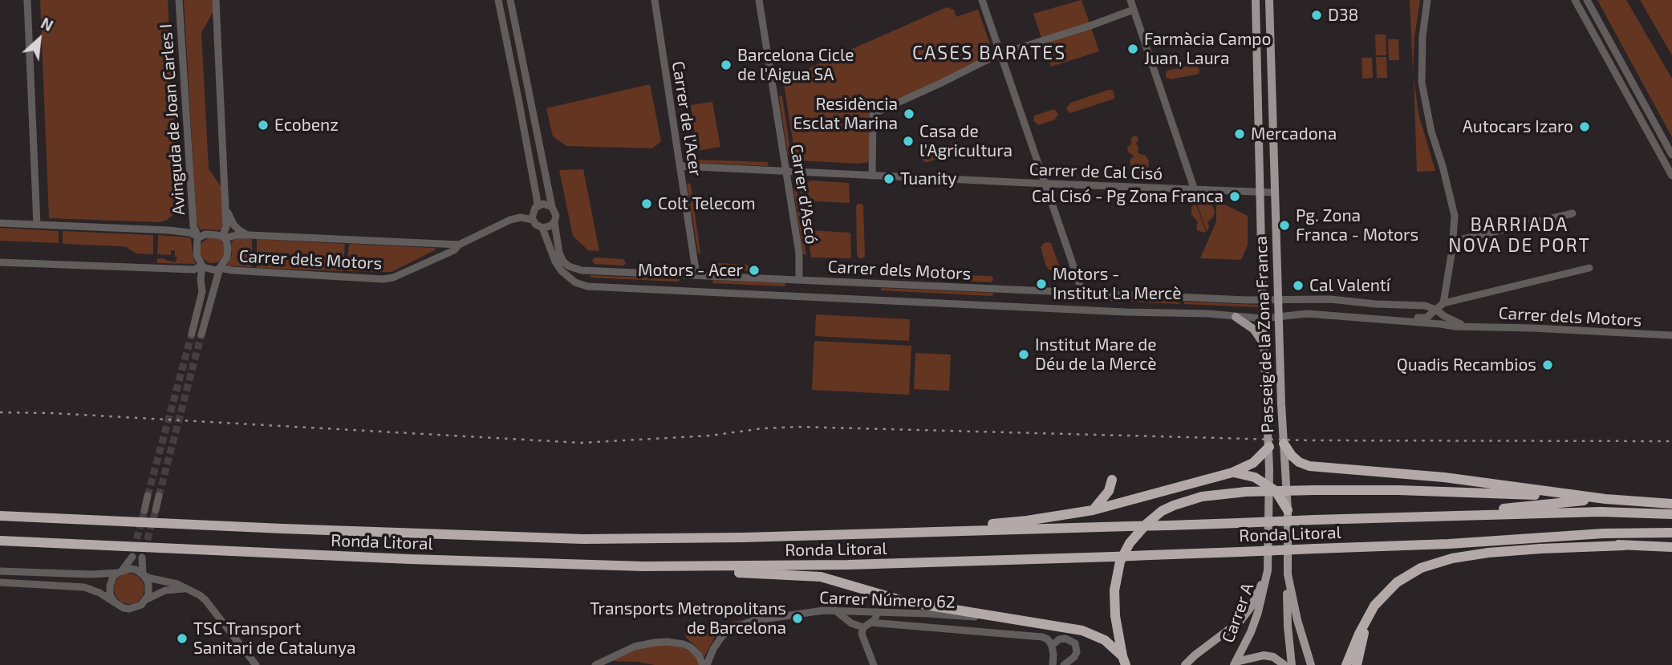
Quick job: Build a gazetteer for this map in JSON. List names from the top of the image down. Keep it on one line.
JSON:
{"streets":{"highway":["Ronda Litoral"],"main road":["Passeig de la Zona Franca","Carrer A"],"street":["Carrer de l'Acer","Avinguda de Joan Carles I","Carrer de Cal Cisó","Carrer d'Ascó","Carrer dels Motors","Carrer Número 62"]},"crossings":[["Carrer de l'Acer","Carrer de Cal Cisó"],["Carrer de l'Acer","Carrer dels Motors"],["Avinguda de Joan Carles I","Carrer dels Motors"],["Carrer de Cal Cisó","Carrer d'Ascó"],["Carrer de Cal Cisó","Passeig de la Zona Franca"],["Carrer d'Ascó","Carrer dels Motors"],["Carrer dels Motors","Passeig de la Zona Franca"],["Passeig de la Zona Franca","Carrer A"]],"districts":["CASES BARATES","BARRIADA NOVA DE PORT"],"places":["D38","Farmàcia Campo Juan, Laura","Barcelona Cicle de l'Aigua SA","Residència Esclat Marina","Ecobenz","Autocars Izaro","Mercadona","Casa de l'Agricultura","Tuanity","Cal Cisó - Pg Zona Franca","Colt Telecom","Pg. Zona Franca - Motors","Motors - Acer","Motors - Institut La Mercè","Cal Valentí","Institut Mare de Déu de la Mercè","Quadis Recambios","Transports Metropolitans de Barcelona","TSC Transport Sanitari de Catalunya"],"north":"top right"}
